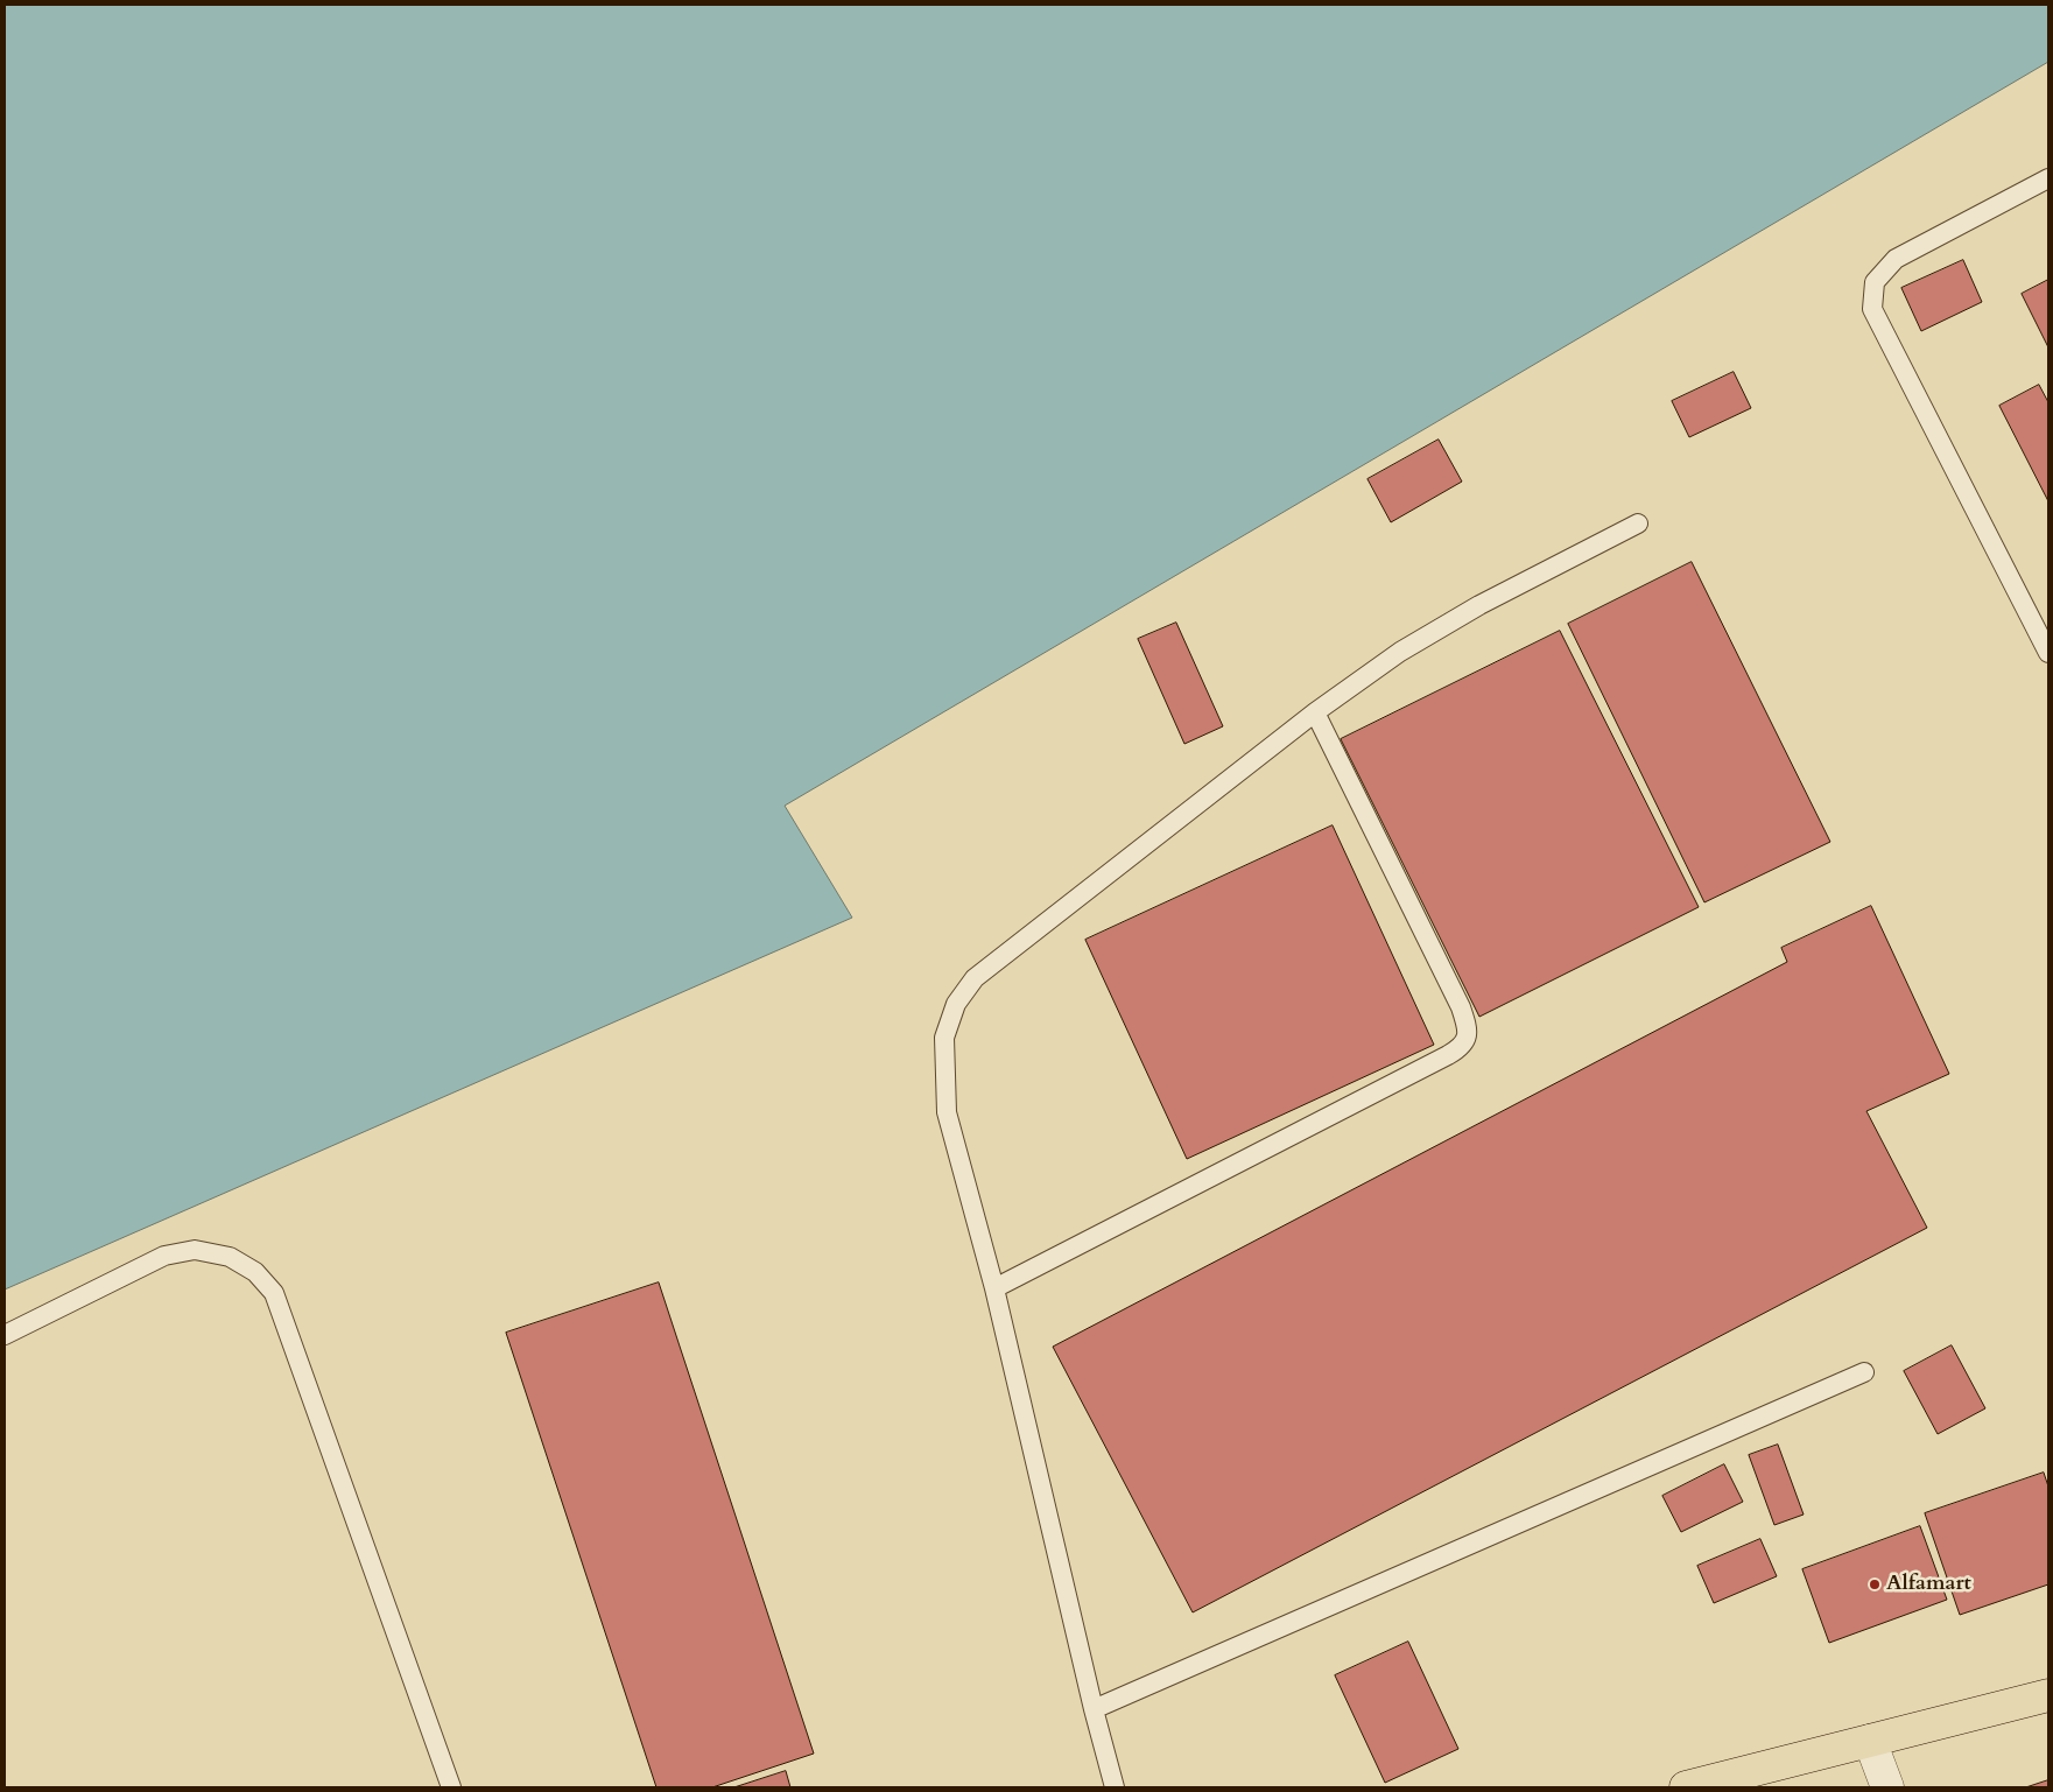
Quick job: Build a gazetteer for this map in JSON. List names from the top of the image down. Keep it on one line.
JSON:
{"places":["Alfamart"]}
